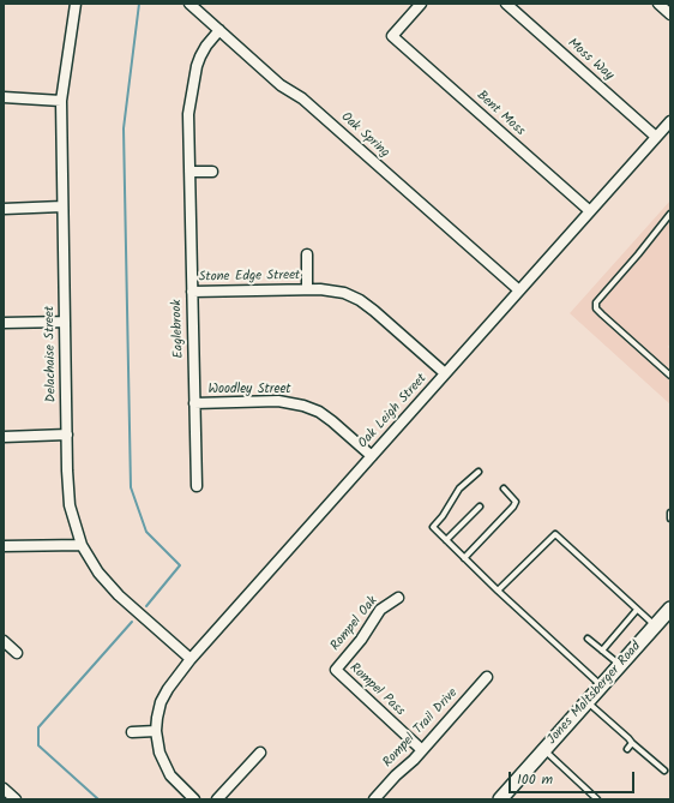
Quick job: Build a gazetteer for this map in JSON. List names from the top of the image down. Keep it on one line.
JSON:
{"streets":{"main road":["Jones Maltsberger Road"],"street":["Moss Way","Bent Moss","Oak Spring","Stone Edge Street","Eaglebrook","Delachaise Street","Woodley Street","Oak Leigh Street","Rompel Oak","Rompel Pass","Rompel Trail Drive"]},"crossings":[["Moss Way","Oak Leigh Street"],["Bent Moss","Oak Leigh Street"],["Oak Spring","Eaglebrook"],["Oak Spring","Oak Leigh Street"],["Stone Edge Street","Eaglebrook"],["Stone Edge Street","Oak Leigh Street"],["Eaglebrook","Woodley Street"],["Delachaise Street","Oak Leigh Street"],["Woodley Street","Oak Leigh Street"],["Rompel Oak","Rompel Pass"],["Rompel Pass","Rompel Trail Drive"]],"scale_bar":"100 m"}
